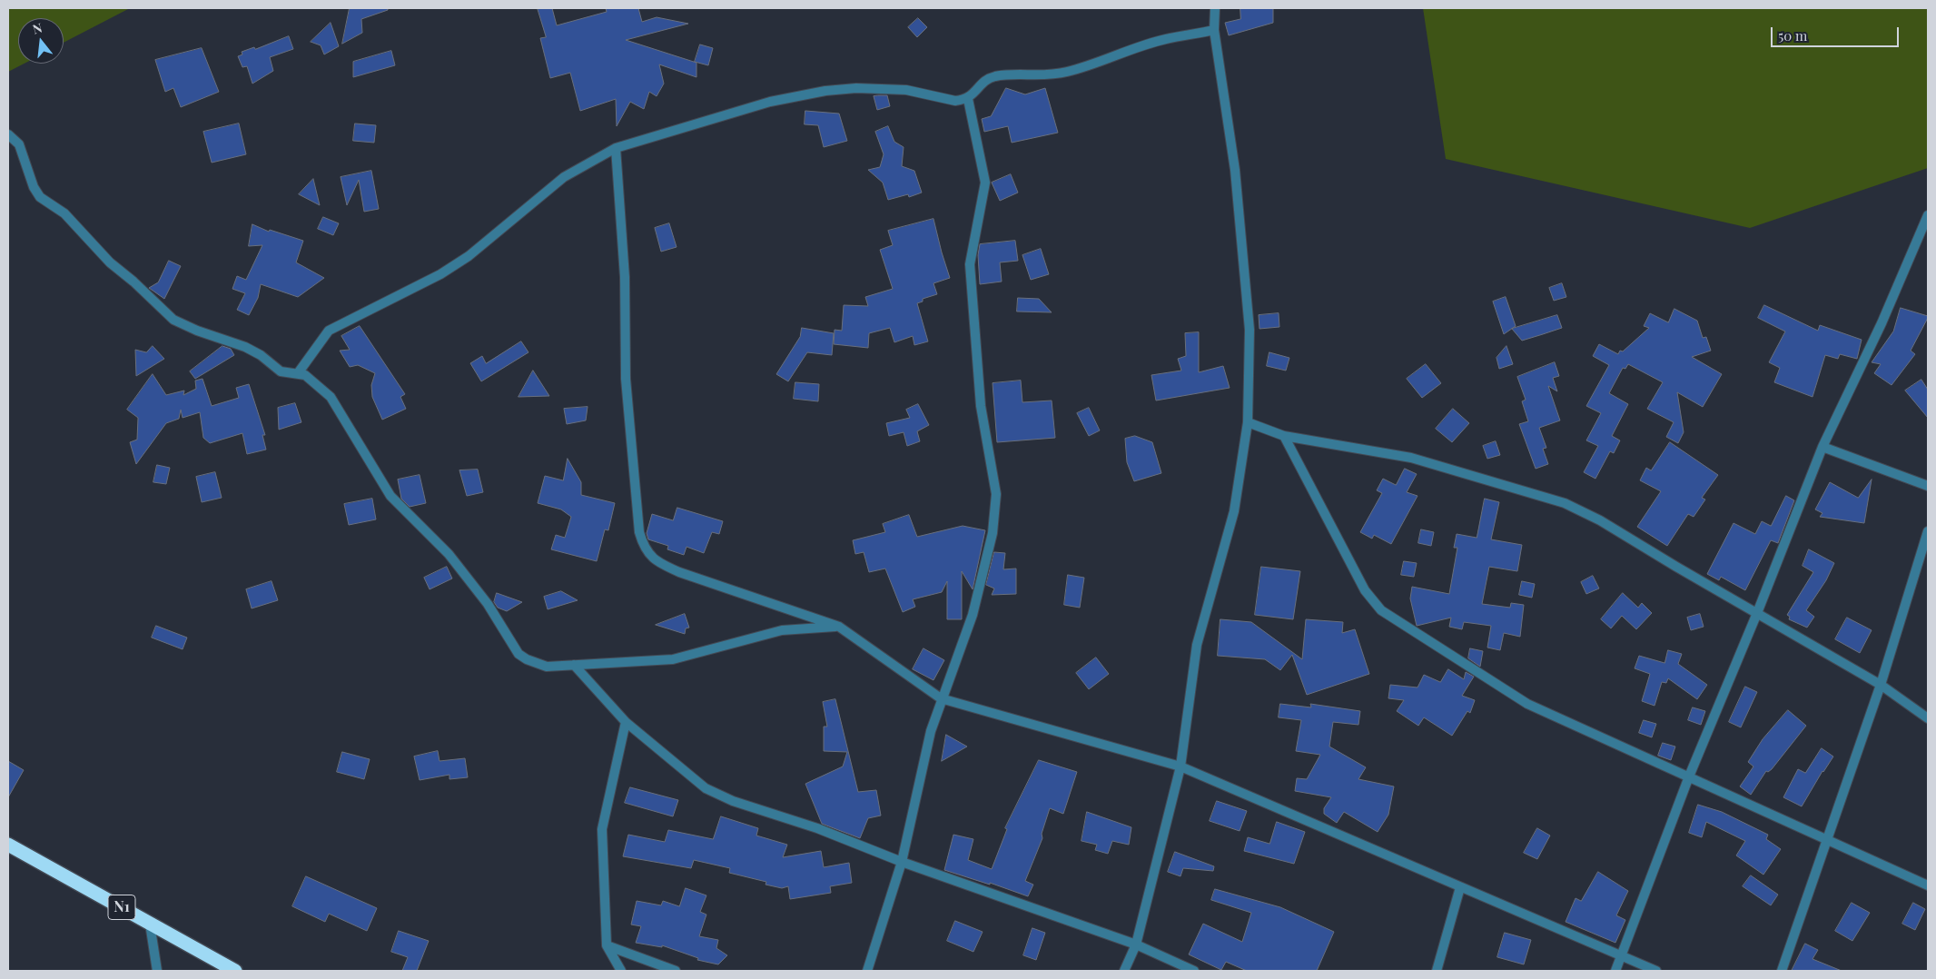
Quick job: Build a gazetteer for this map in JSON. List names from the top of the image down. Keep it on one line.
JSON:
{"streets":{"highway":["N1"]},"scale_bar":"50 m","north":"top"}
